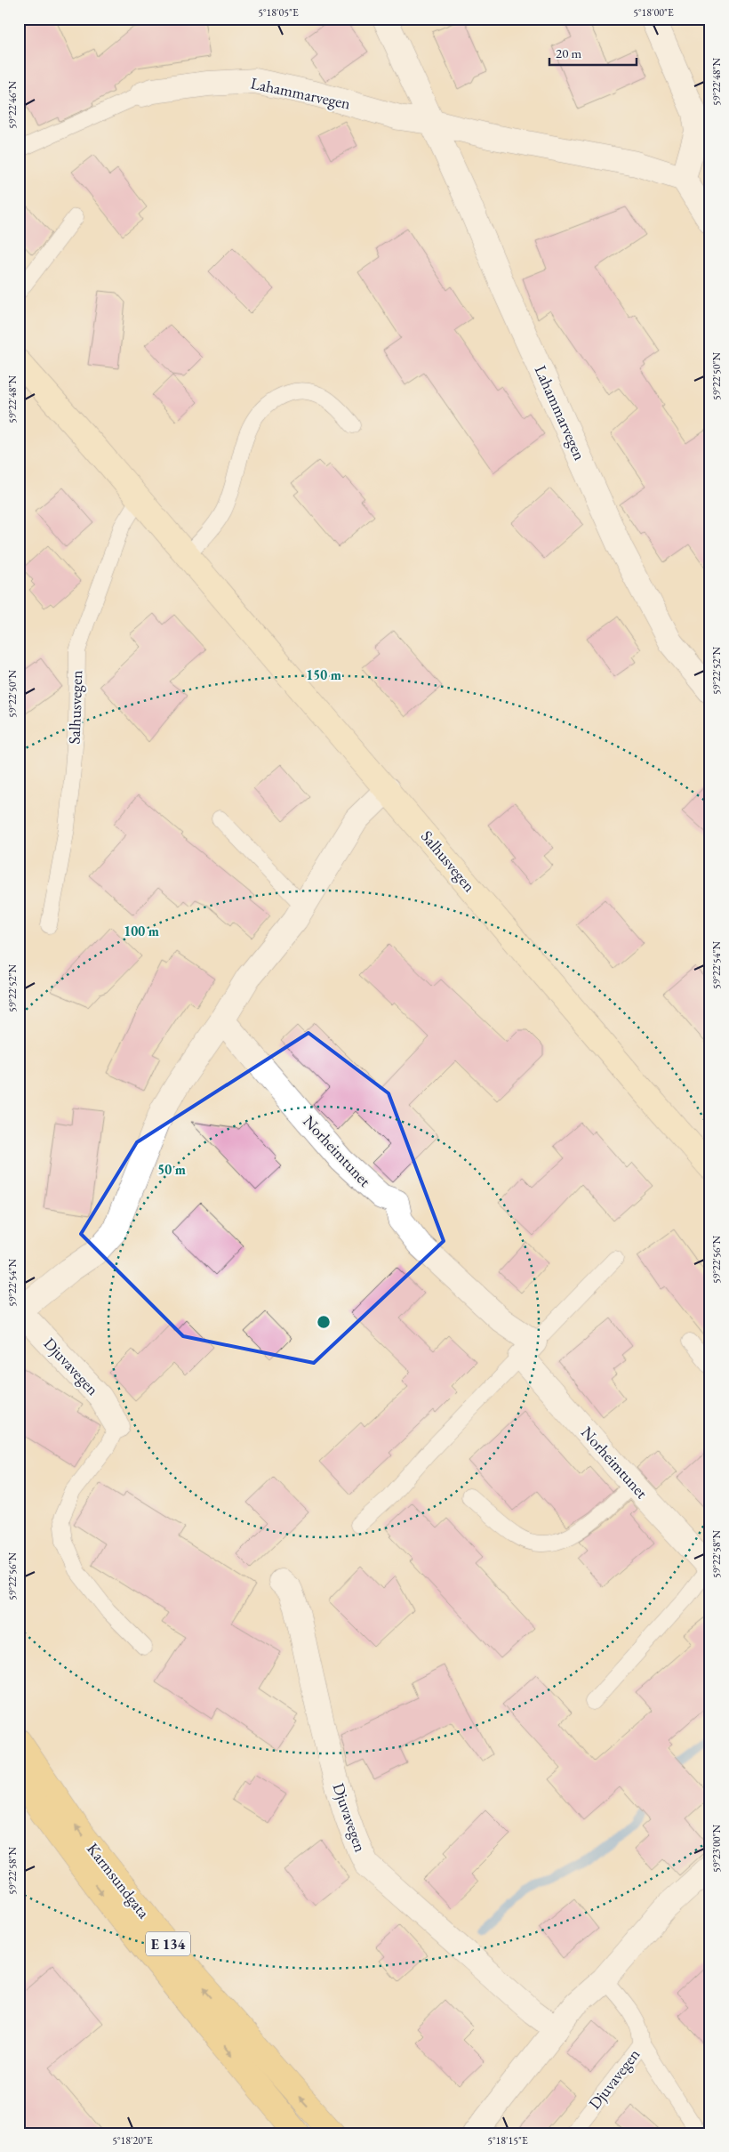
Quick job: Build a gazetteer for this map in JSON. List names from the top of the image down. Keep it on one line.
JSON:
{"streets":{"highway":["Karmsundgata","E 134"],"main road":["Salhusvegen"],"street":["Lahammarvegen","Norheimtunet","Djuvavegen"]},"scale_bar":"20 m","coordinates":["5°18'05\"E","5°18'00\"E","59°22'48\"N","59°22'46\"N","59°22'50\"N","59°22'52\"N","59°22'54\"N","59°22'56\"N","59°22'58\"N","59°23'00\"N","5°18'20\"E","5°18'15\"E"],"rings":["150 m","100 m","50 m"]}
